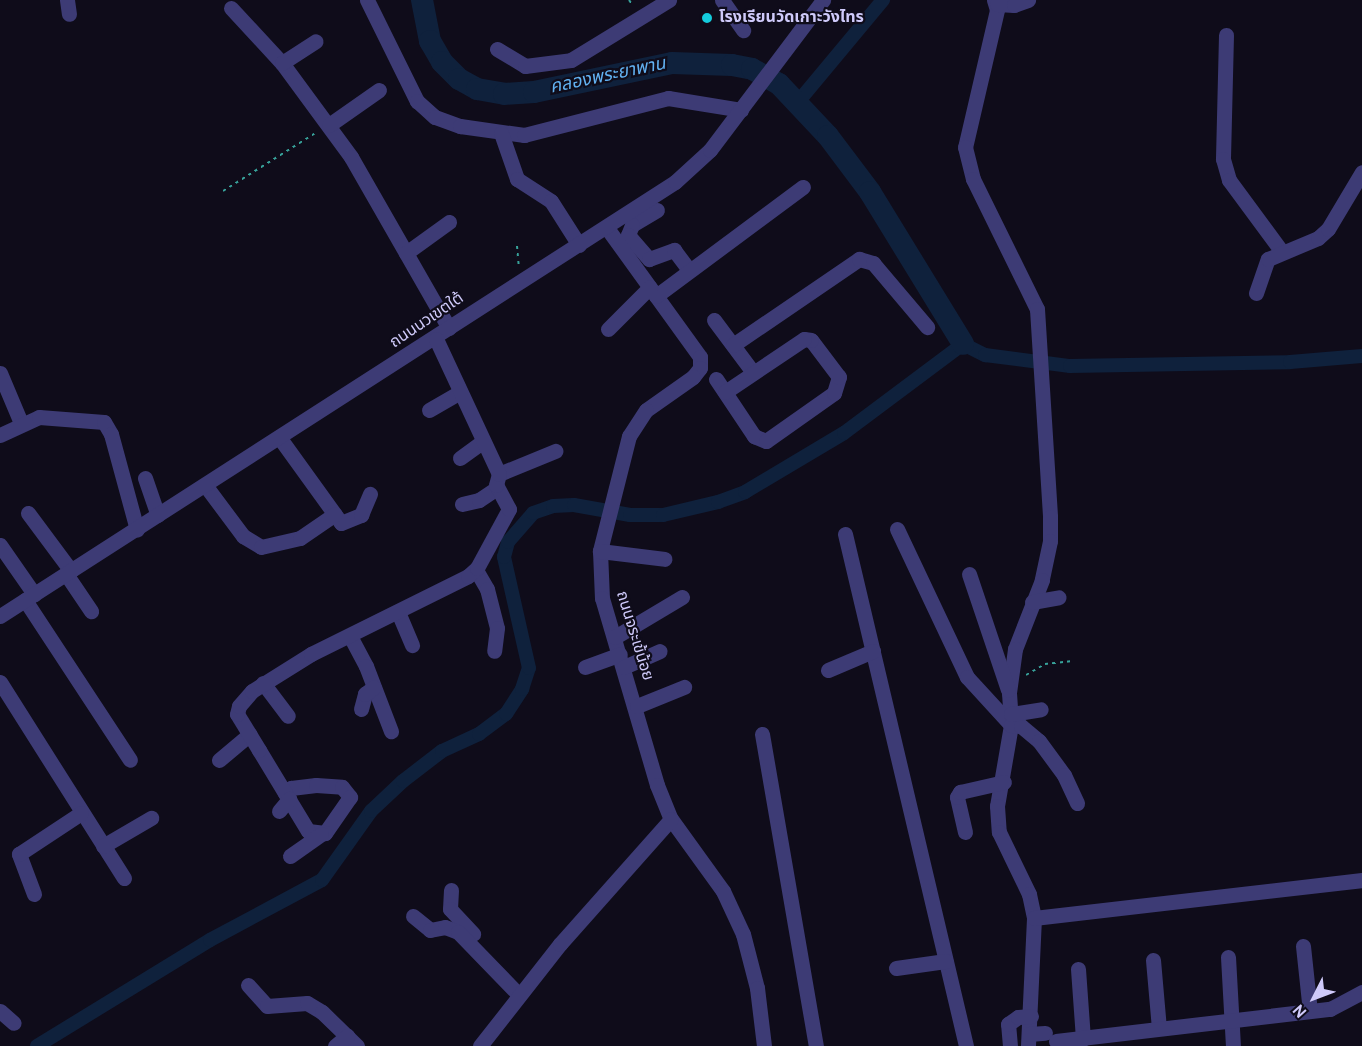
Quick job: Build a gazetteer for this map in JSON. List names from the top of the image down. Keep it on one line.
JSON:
{"streets":{"street":["ถนนนวเขตใต้","ถนนจระเข้น้อย"]},"water":["คลองพระยาพาน"],"places":["โรงเรียนวัดเกาะวังไทร"],"north":"bottom left"}
